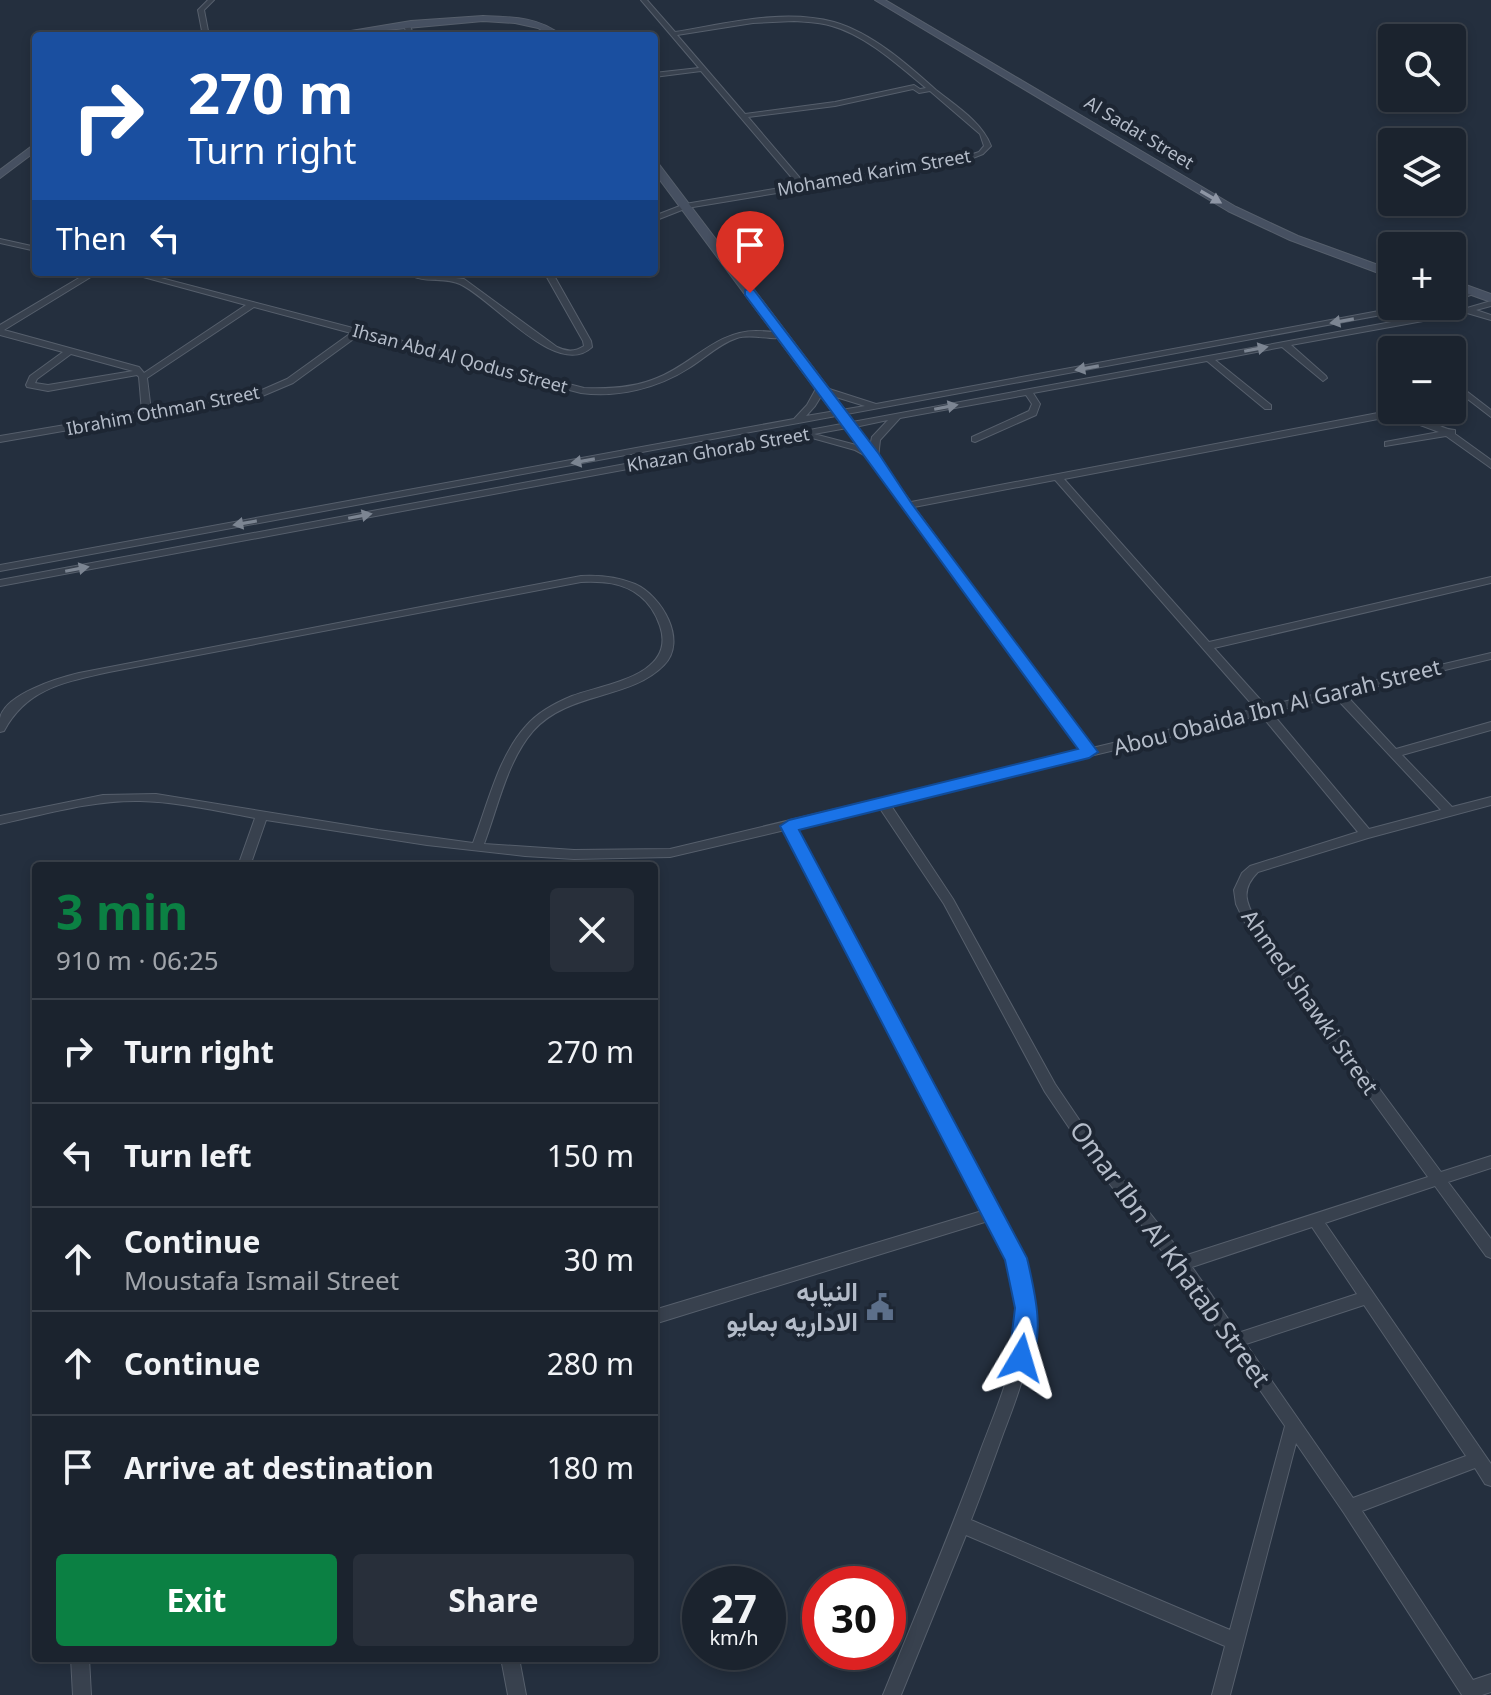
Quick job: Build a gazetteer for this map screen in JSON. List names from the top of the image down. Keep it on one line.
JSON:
{"streets":{"main road":["Al Sadat Street"],"street":["Mohamed Karim Street","Ihsan Abd Al Qodus Street","Ibrahim Othman Street","Khazan Ghorab Street","Abou Obaida Ibn Al Garah Street","Ahmed Shawki Street","Omar Ibn Al Khatab Street"]},"crossings":[["Ihsan Abd Al Qodus Street","Ibrahim Othman Street"],["Abou Obaida Ibn Al Garah Street","Omar Ibn Al Khatab Street"]],"places":{"public building":["النيابه الاداريه بمايو"]},"page":{"map_buttons":["+","−"],"turn":["270 m","Turn right"],"then":"Then","heading":["3 min","910 m · 06:25"],"list":[{"name":"Turn right","value":"270 m"},{"name":"Turn left","value":"150 m"},{"name":"Continue","note":"Moustafa Ismail Street","value":"30 m"},{"name":"Continue","value":"280 m"},{"name":"Arrive at destination","value":"180 m"}],"buttons":["Exit","Share"],"speed":"27 km/h","limit":"30"}}
